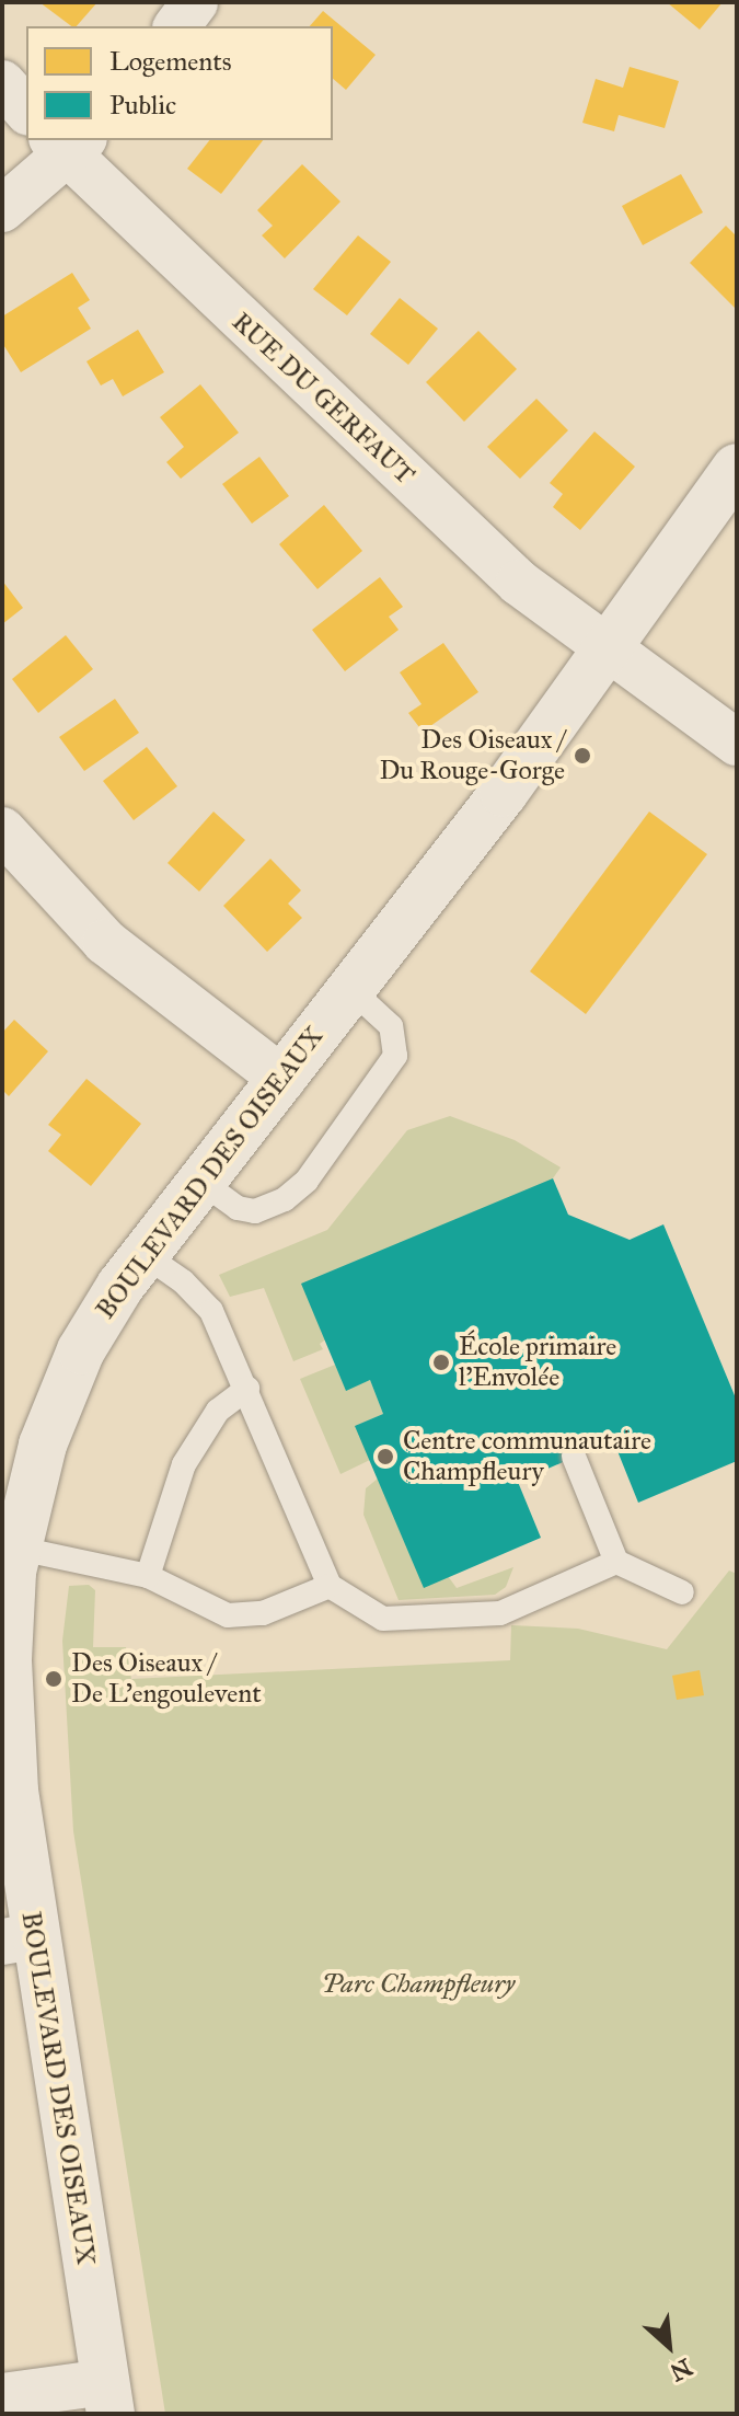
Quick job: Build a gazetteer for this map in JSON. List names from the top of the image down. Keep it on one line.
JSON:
{"streets":{"street":["RUE DU GERFAUT","BOULEVARD DES OISEAUX"]},"crossings":[["RUE DU GERFAUT","BOULEVARD DES OISEAUX"]],"parks":["Parc Champfleury"],"places":["Des Oiseaux / Du Rouge-Gorge","École primaire l'Envolée","Centre communautaire Champfleury","Des Oiseaux / De L'engoulevent"],"legend":["Logements","Public"],"north":"bottom right"}
